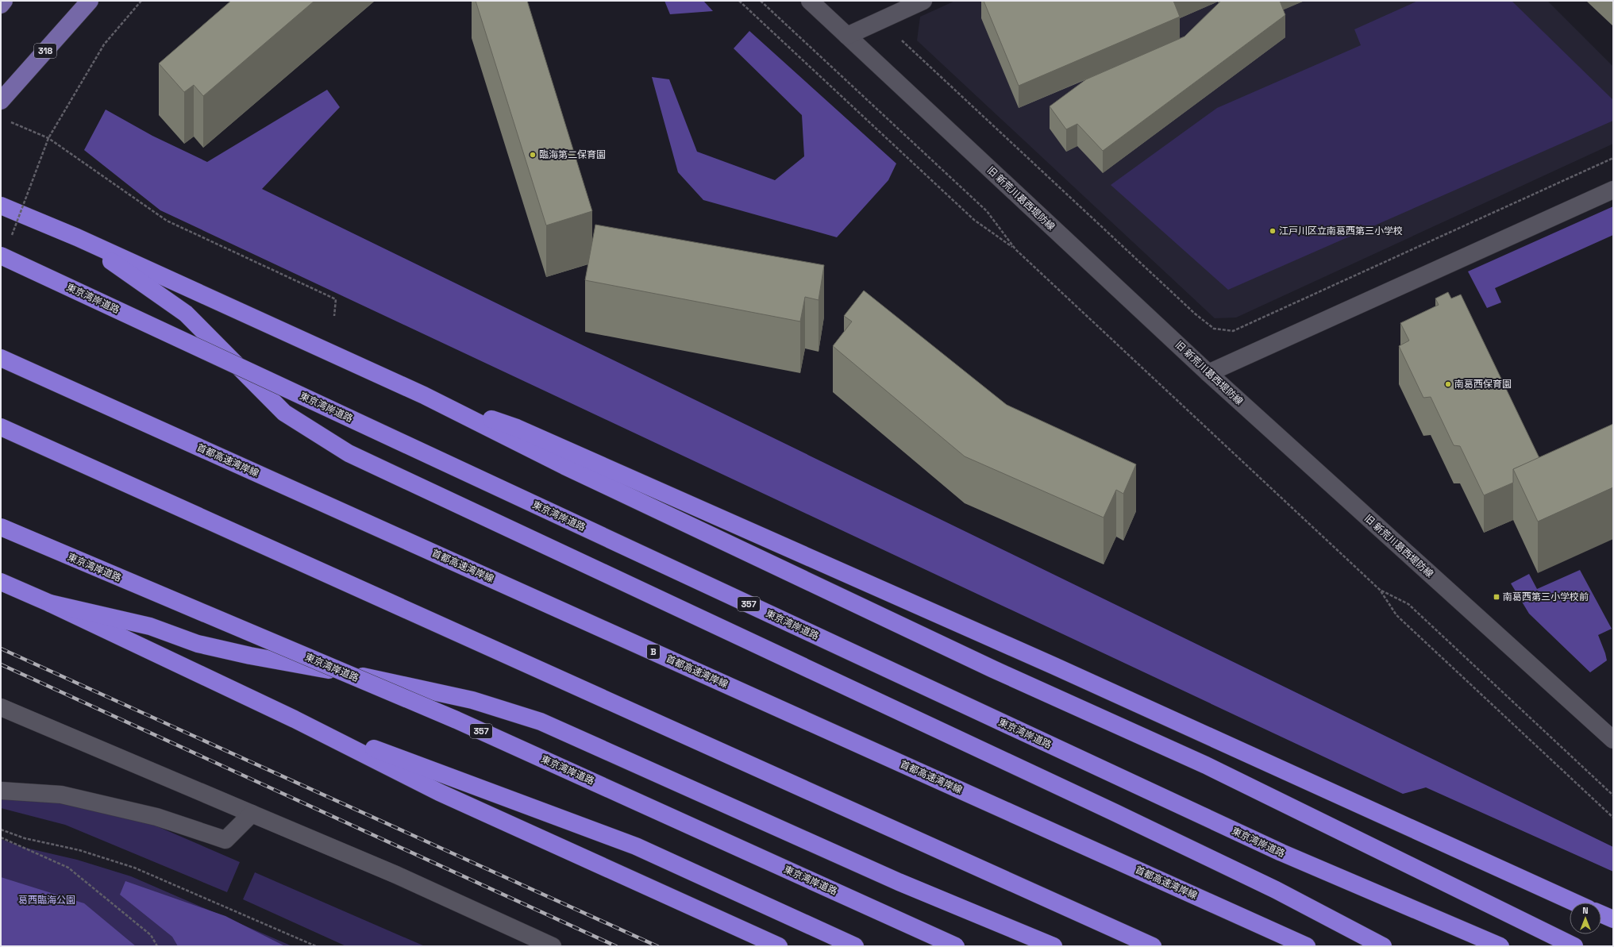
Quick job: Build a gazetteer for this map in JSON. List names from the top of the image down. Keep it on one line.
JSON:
{"streets":{"highway":["東京湾岸道路","首都高速湾岸線","357","B"],"main road":["318"],"street":["旧 新荒川葛西堤防線"]},"parks":["葛西臨海公園"],"places":{"other":["臨海第二保育園","江戸川区立南葛西第三小学校","南葛西保育園"],"transit":["南葛西第三小学校前"]},"north":"top"}
